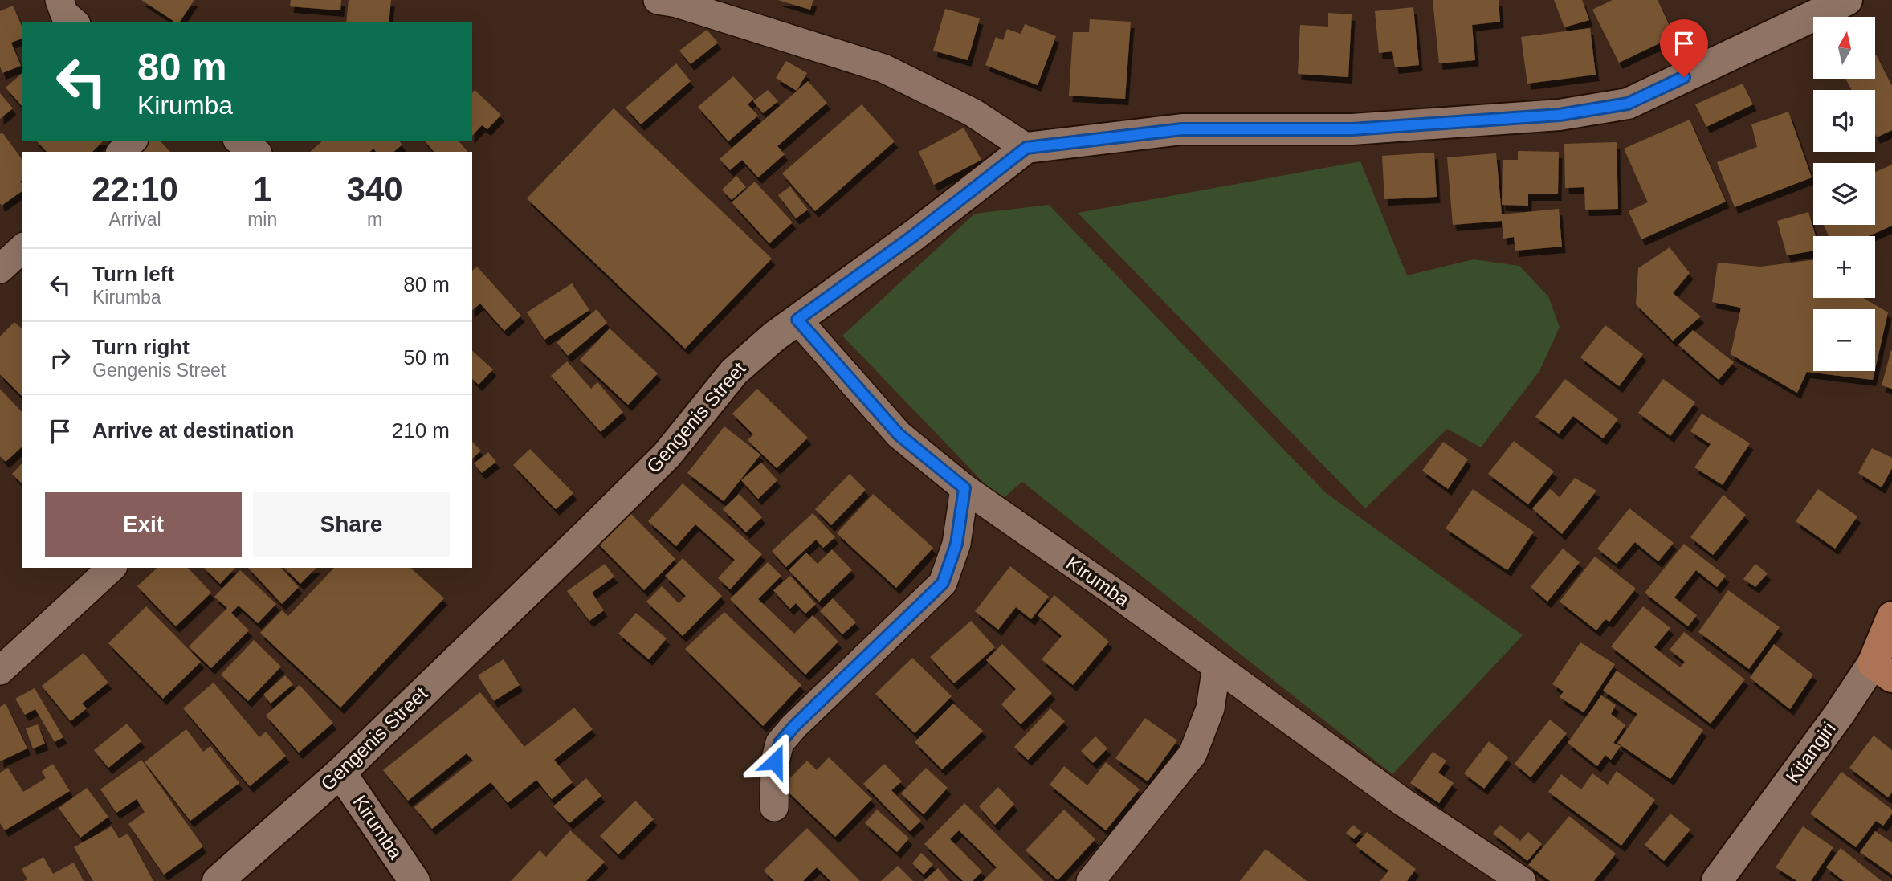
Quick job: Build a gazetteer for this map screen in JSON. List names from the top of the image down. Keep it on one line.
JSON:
{"streets":{"main road":["Kitangiri"],"street":["Gengenis Street","Kirumba"]},"crossings":[["Gengenis Street","Kirumba"]],"north":"top","page":{"map_buttons":["+","−"],"turn":["80 m","Kirumba"],"eta":["22:10","Arrival","1","min","340","m"],"list":[{"name":"Turn left","note":"Kirumba","value":"80 m"},{"name":"Turn right","note":"Gengenis Street","value":"50 m"},{"name":"Arrive at destination","value":"210 m"}],"buttons":["Exit","Share"]}}
